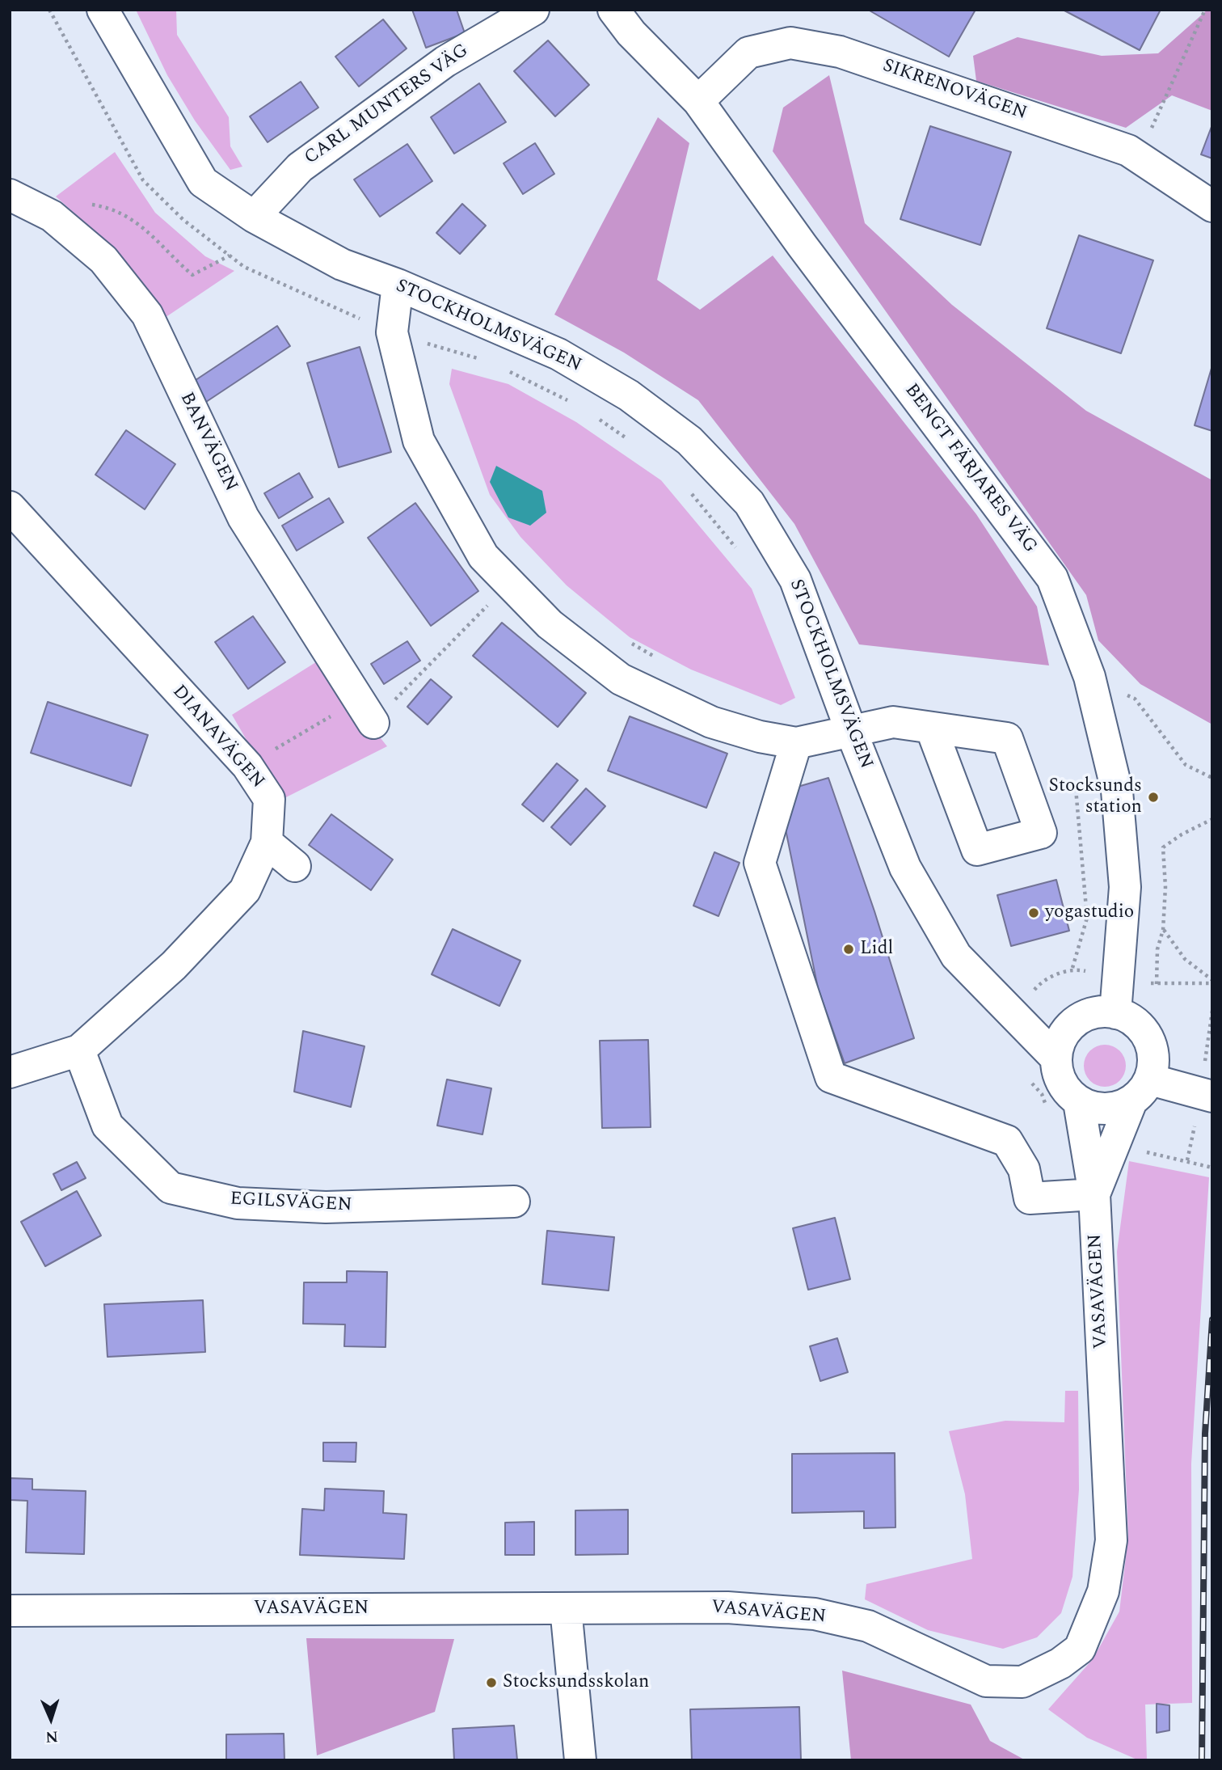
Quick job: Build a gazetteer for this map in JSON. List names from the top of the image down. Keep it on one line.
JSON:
{"streets":{"street":["SIKRENOVÄGEN","CARL MUNTERS VÄG","STOCKHOLMSVÄGEN","BANVÄGEN","BENGT FÄRJARES VÄG","DIANAVÄGEN","EGILSVÄGEN","VASAVÄGEN"]},"crossings":[["SIKRENOVÄGEN","BENGT FÄRJARES VÄG"],["CARL MUNTERS VÄG","STOCKHOLMSVÄGEN"],["STOCKHOLMSVÄGEN","BENGT FÄRJARES VÄG"],["STOCKHOLMSVÄGEN","VASAVÄGEN"],["BENGT FÄRJARES VÄG","VASAVÄGEN"],["DIANAVÄGEN","EGILSVÄGEN"]],"places":["Stocksunds station","yogastudio","Lidl","Stocksundsskolan"],"north":"bottom"}
